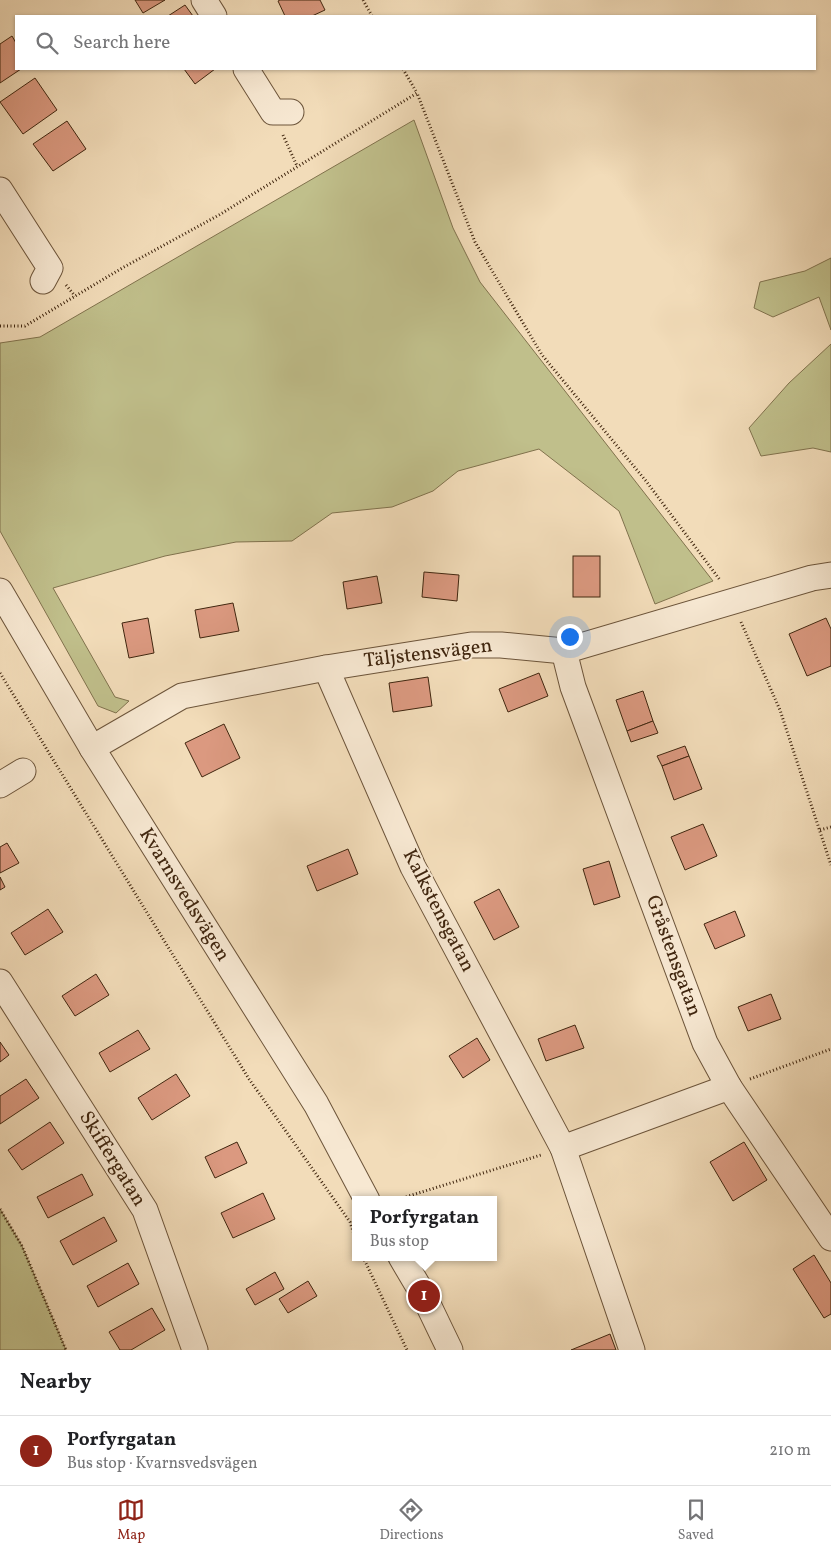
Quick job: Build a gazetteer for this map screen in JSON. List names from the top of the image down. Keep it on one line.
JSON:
{"streets":{"street":["Täljstensvägen","Kvarnsvedsvägen","Kalkstensgatan","Gråstensgatan","Skiffergatan"]},"crossings":[["Täljstensvägen","Kvarnsvedsvägen"],["Täljstensvägen","Kalkstensgatan"],["Täljstensvägen","Gråstensgatan"]],"page":{"search":"Search here","popup":["Porfyrgatan","Bus stop"],"pins":"1","heading":"Nearby","list":[{"mark":"1","name":"Porfyrgatan","note":"Bus stop · Kvarnsvedsvägen","value":"210 m"}],"nav":["Map","Directions","Saved"]}}
